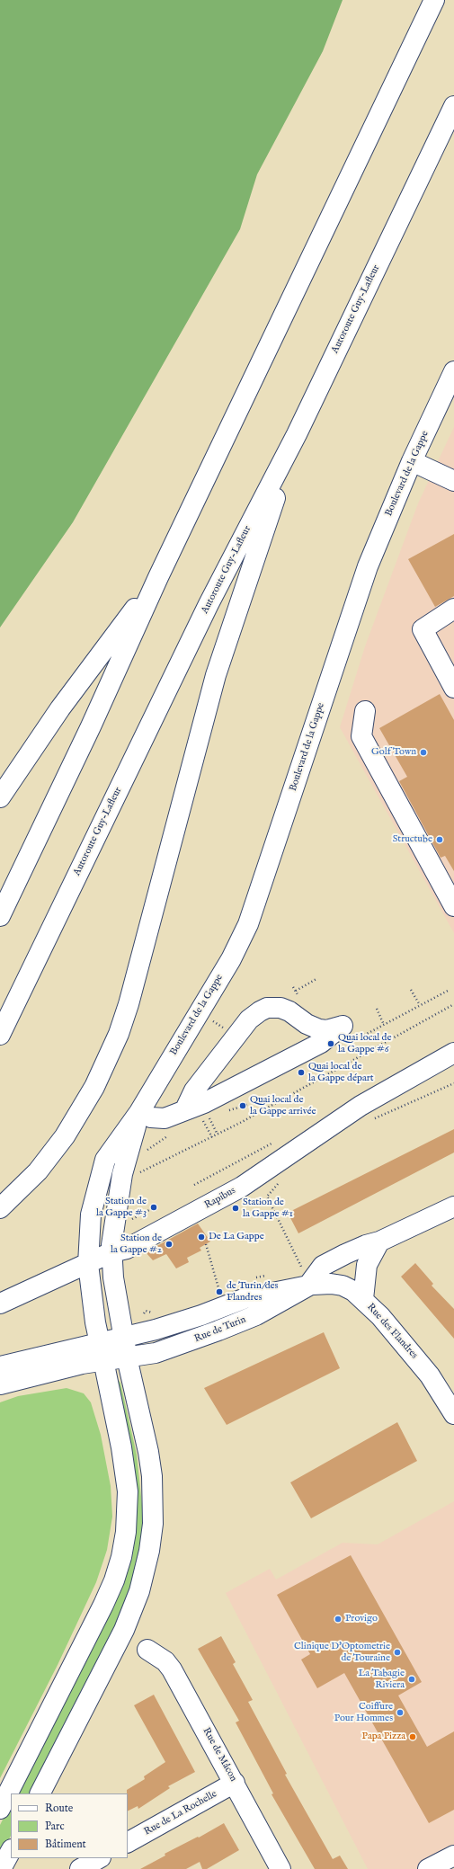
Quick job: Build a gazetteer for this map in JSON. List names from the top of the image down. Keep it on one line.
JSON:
{"streets":{"main road":["Autoroute Guy-Lafleur","Boulevard de la Gappe","Rapibus","Rue de Turin","Rue des Flandres","Rue de Mâcon","Rue de La Rochelle"]},"crossings":[["Boulevard de la Gappe","Rapibus"],["Boulevard de la Gappe","Rue de Turin"],["Rue de Turin","Rue des Flandres"],["Rue de Mâcon","Rue de La Rochelle"]],"places":["Golf Town","Structube","Quai local de la Gappe #6","Quai local de la Gappe départ","Quai local de la Gappe arrivée","Station de la Gappe #3","Station de la Gappe #1","De La Gappe","Station de la Gappe #2","de Turin/des Flandres","Provigo","Clinique D'Optometrie de Touraine","La Tabagie Riviera","Coiffure Pour Hommes","Papa Pizza"],"legend":["Route","Parc","Bâtiment"]}
